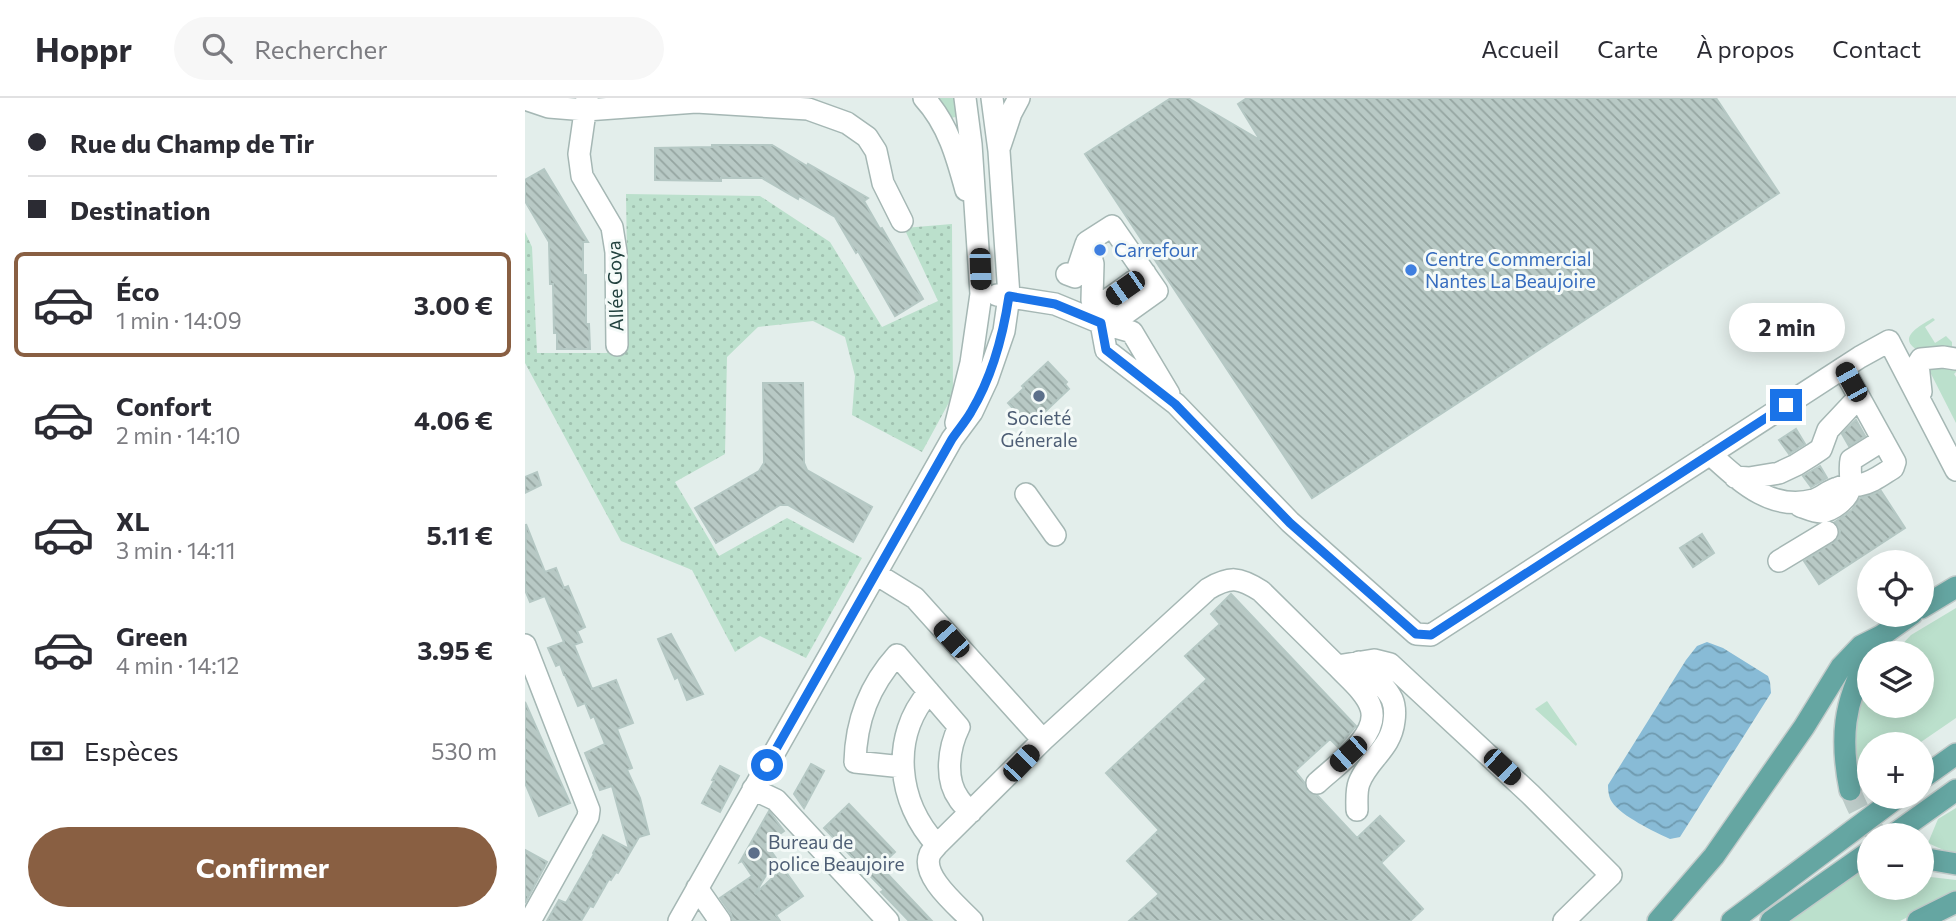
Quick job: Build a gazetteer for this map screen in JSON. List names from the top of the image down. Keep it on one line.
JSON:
{"streets":{"street":["Allée Goya"]},"places":["Carrefour","Centre Commercial Nantes La Beaujoire","Societé Génerale","Bureau de police Beaujoire"],"page":{"header":"Hoppr","search":"Rechercher","nav":["Accueil","Carte","À propos","Contact"],"banner":["Rue du Champ de Tir","Destination"],"list":[{"name":"Éco","note":"1 min · 14:09","value":"3.00 €"},{"name":"Confort","note":"2 min · 14:10","value":"4.06 €"},{"name":"XL","note":"3 min · 14:11","value":"5.11 €"},{"name":"Green","note":"4 min · 14:12","value":"3.95 €"}],"bubble":"2 min","map_buttons":["+","−"],"pay":["Espèces","530 m"],"buttons":"Confirmer"}}
